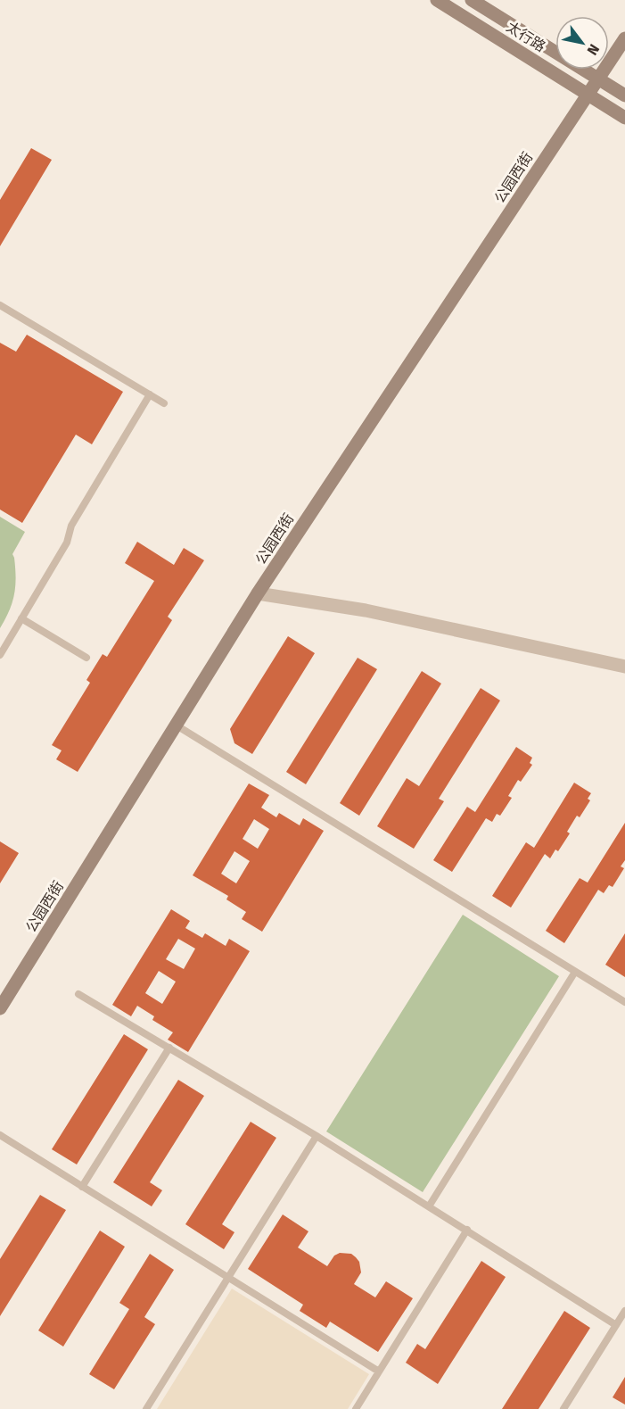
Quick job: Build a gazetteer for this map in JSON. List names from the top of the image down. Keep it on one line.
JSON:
{"streets":{"street":["太行路","公园西街"]},"crossings":[["太行路","公园西街"]],"north":"bottom right"}
